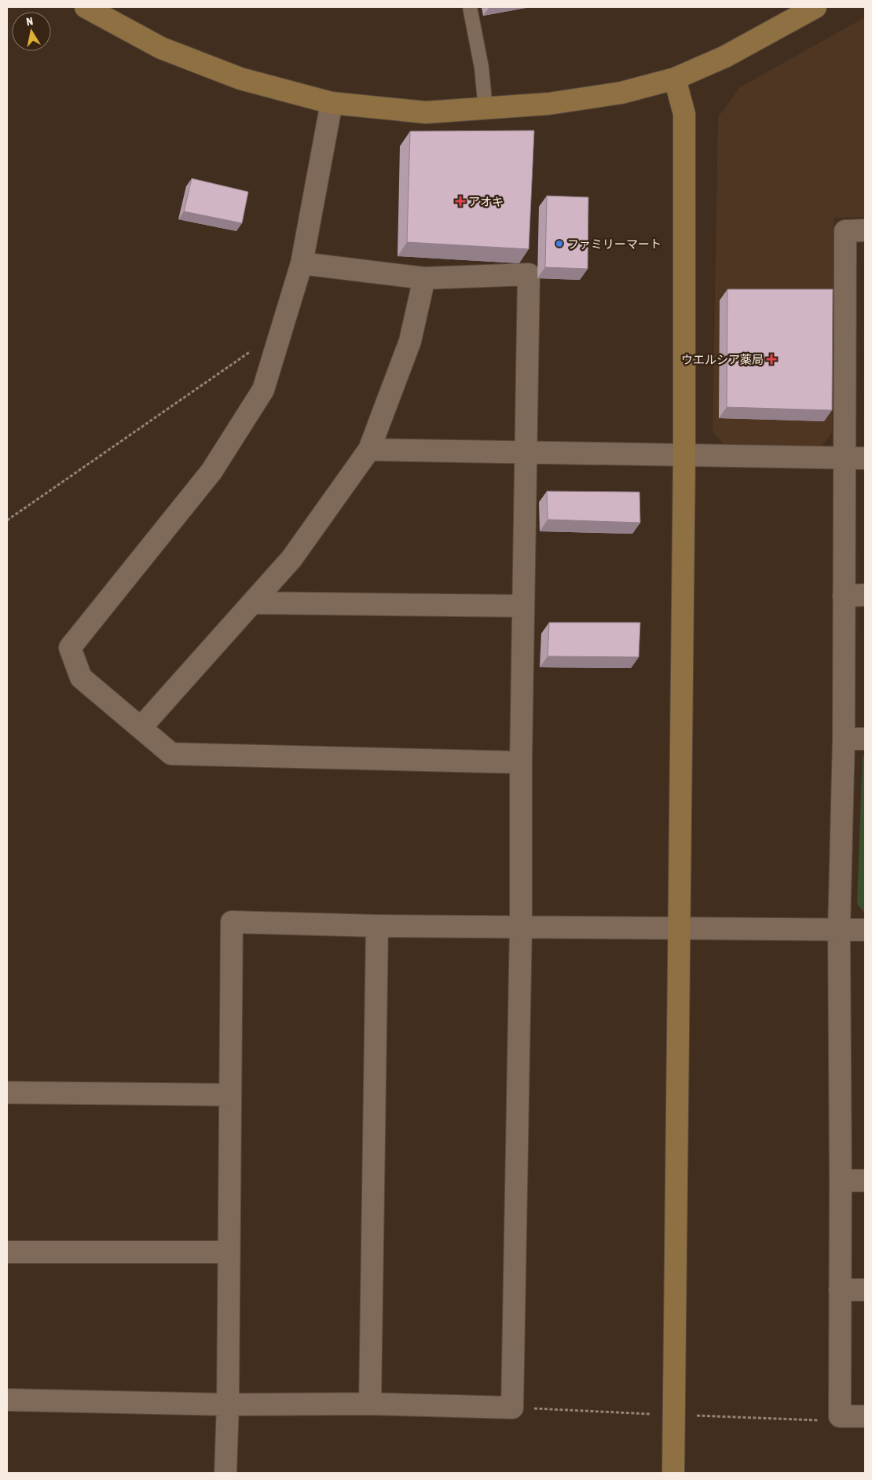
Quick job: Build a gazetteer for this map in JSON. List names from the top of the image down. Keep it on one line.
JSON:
{"places":{"health":["アオキ","ウエルシア薬局"],"other":["ファミリーマート"]},"north":"top"}
